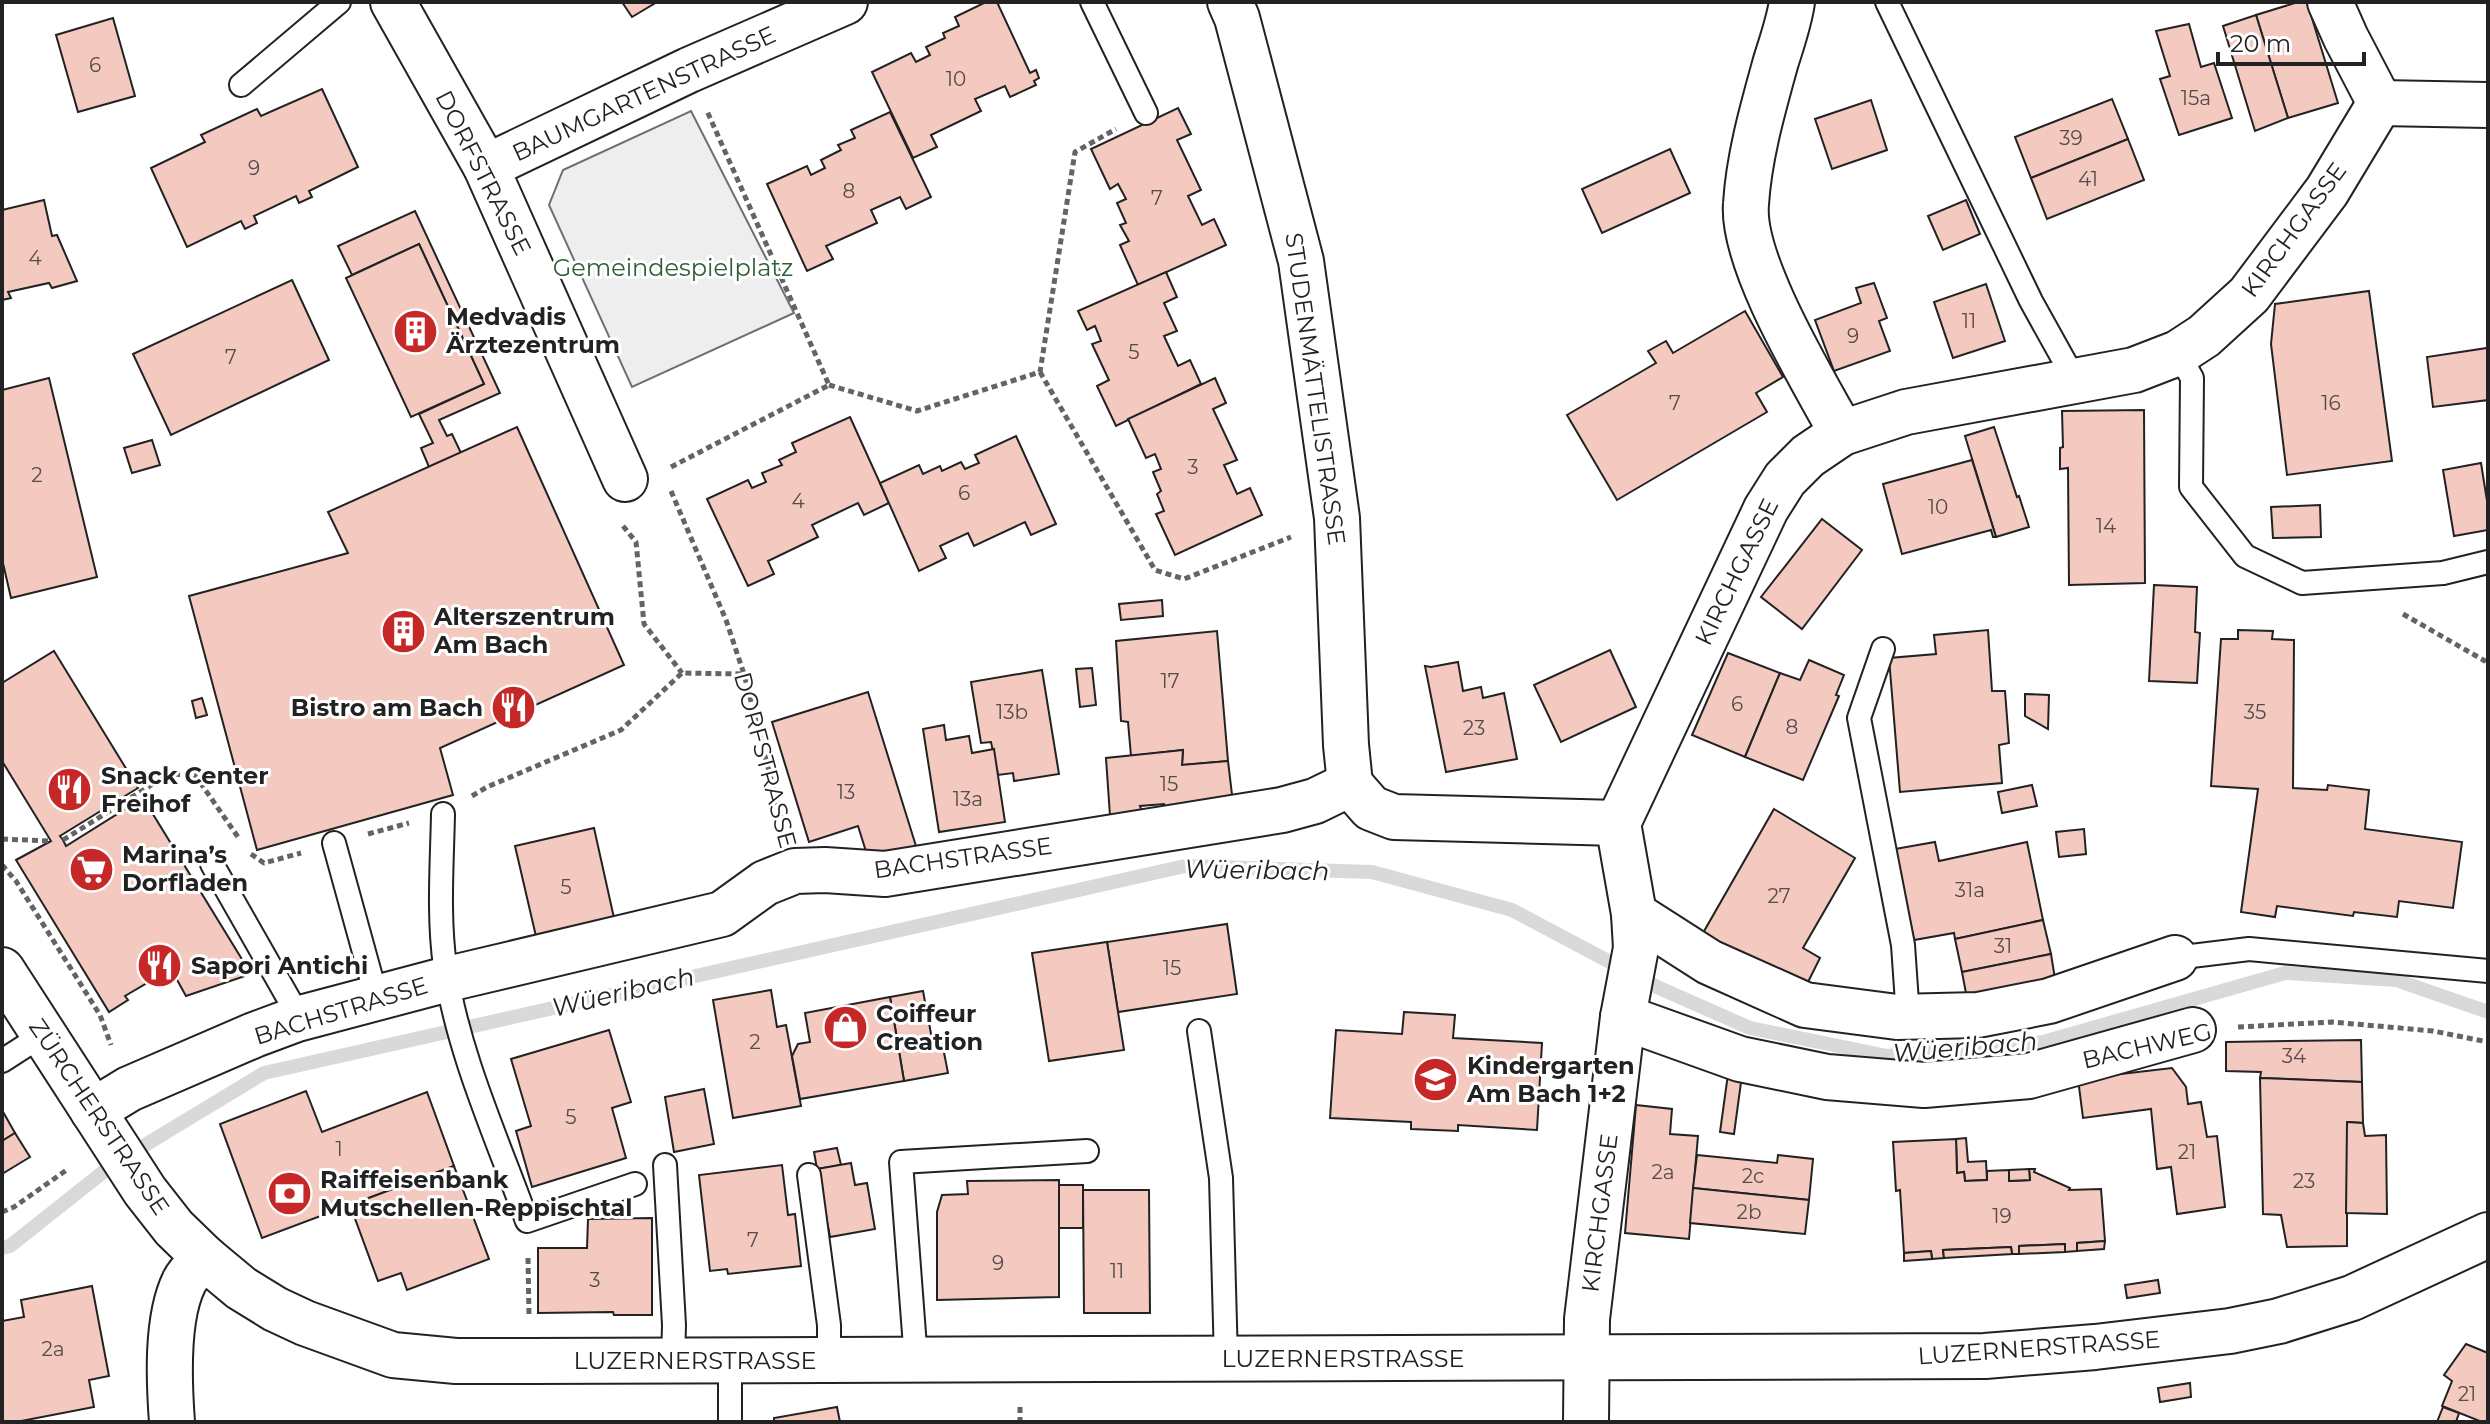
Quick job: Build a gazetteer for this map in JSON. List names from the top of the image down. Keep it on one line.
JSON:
{"streets":{"street":["BAUMGARTENSTRASSE","DORFSTRASSE","KIRCHGASSE","STUDENMÄTTELISTRASSE","BACHSTRASSE","BACHWEG","ZÜRCHERSTRASSE","LUZERNERSTRASSE"]},"crossings":[["BAUMGARTENSTRASSE","DORFSTRASSE"],["DORFSTRASSE","BACHSTRASSE"],["KIRCHGASSE","BACHWEG"],["KIRCHGASSE","LUZERNERSTRASSE"],["STUDENMÄTTELISTRASSE","BACHSTRASSE"],["BACHSTRASSE","ZÜRCHERSTRASSE"],["ZÜRCHERSTRASSE","LUZERNERSTRASSE"]],"water":["Wüeribach"],"parks":["Gemeindespielplatz"],"places":{"building":["Medvadis Ärztezentrum","Alterszentrum Am Bach"],"restaurant":["Bistro am Bach","Snack Center Freihof","Sapori Antichi"],"supermarket":["Marina’s Dorfladen"],"shop":["Coiffeur Creation"],"school or university":["Kindergarten Am Bach 1+2"],"bank":["Raiffeisenbank Mutschellen-Reppischtal"]},"house_numbers":["6","10","15a","39","9","41","8","7","4","11","9","5","7","7","16","3","2","6","4","10","14","17","6","13b","35","8","23","15","13","13a","5","31a","27","31","15","2","34","5","1","21","2a","2c","23","2b","19","7","9","11","3","2a","21"],"scale_bar":"20 m"}
